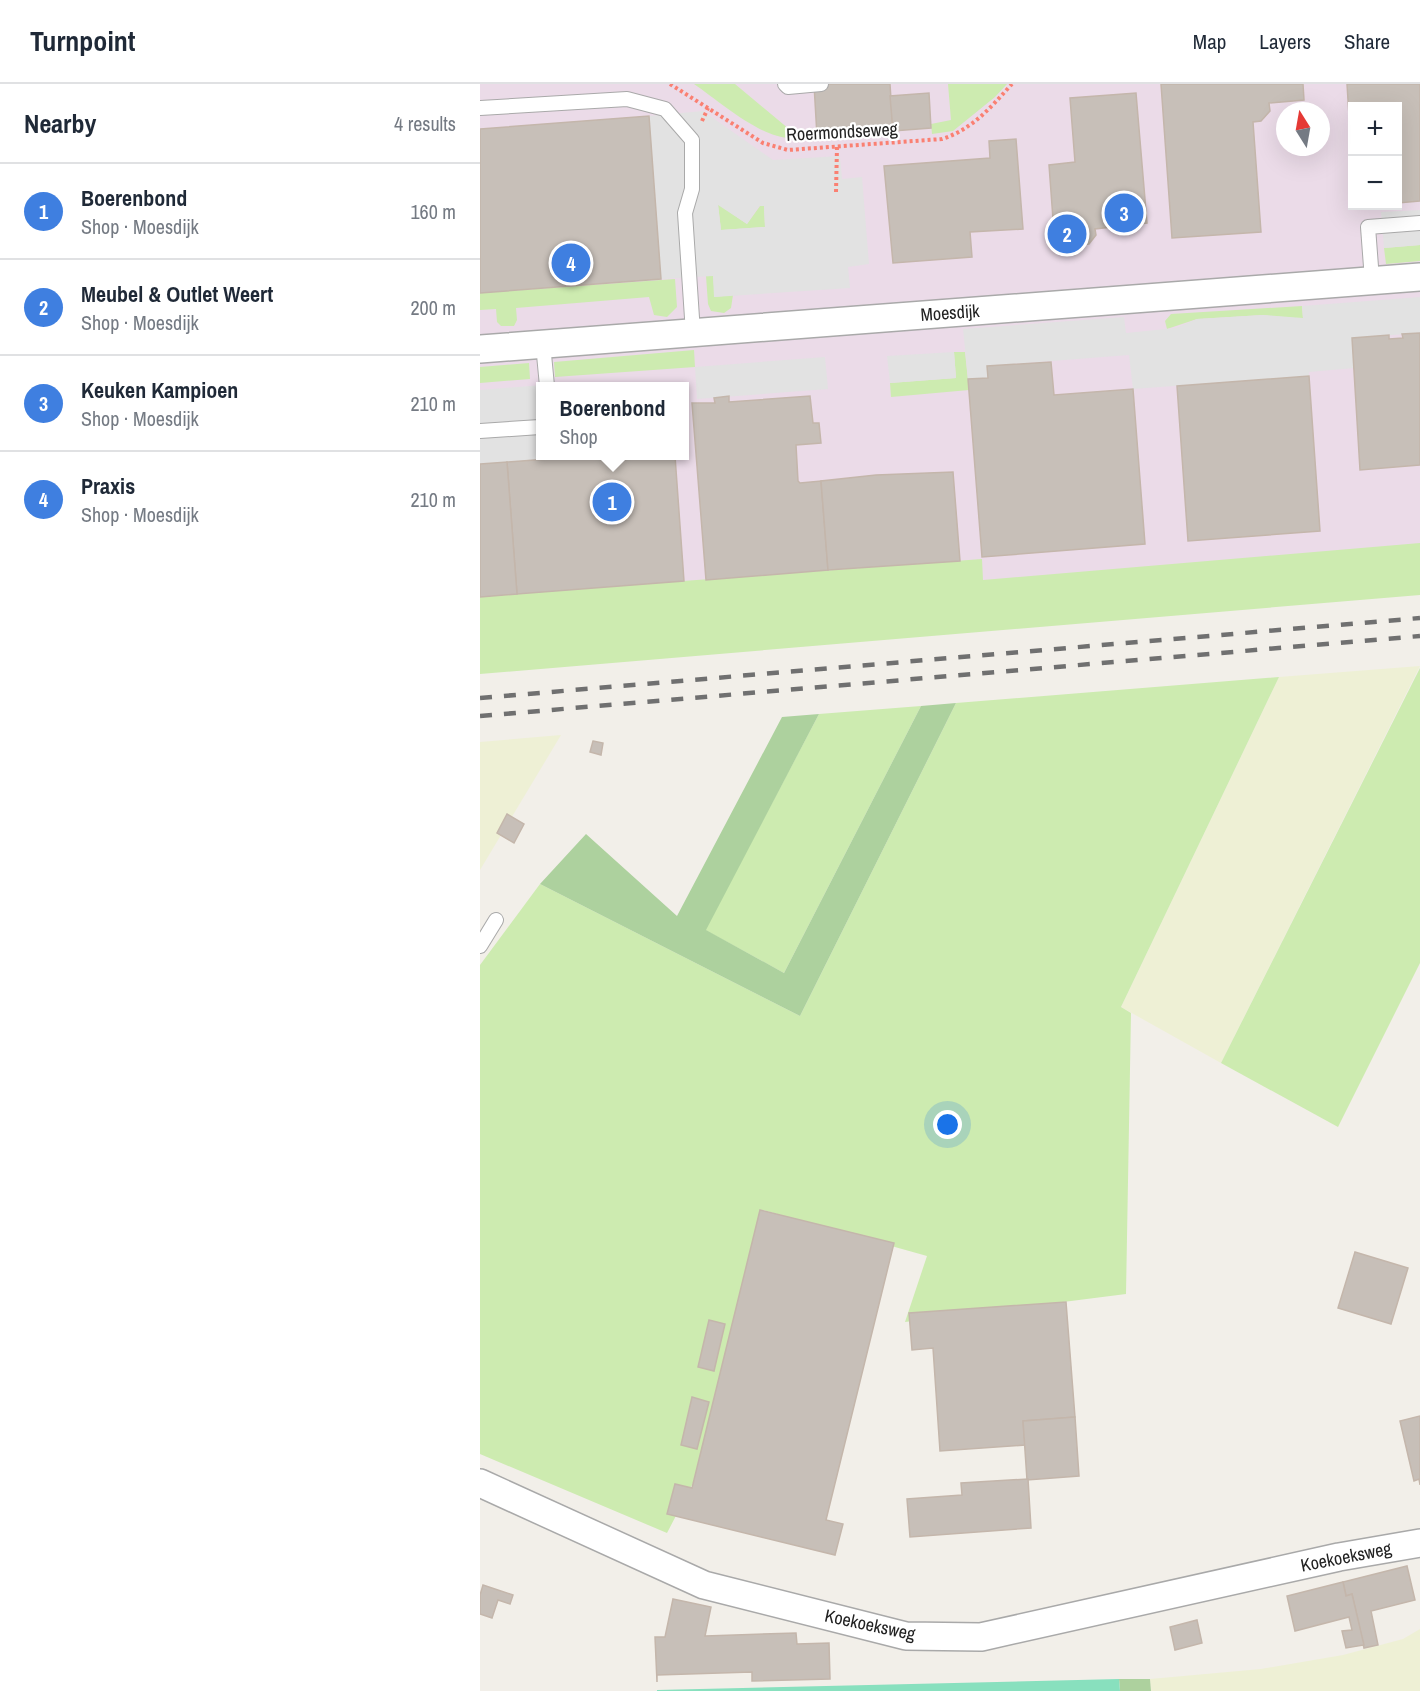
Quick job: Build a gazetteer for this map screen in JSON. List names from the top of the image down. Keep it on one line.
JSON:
{"streets":{"street":["Moesdijk","Koekoeksweg"],"path":["Roermondseweg"]},"north":"top","page":{"header":"Turnpoint","nav":["Map","Layers","Share"],"heading":["Nearby","4 results"],"map_buttons":["+","−"],"list":[{"mark":"1","name":"Boerenbond","note":"Shop · Moesdijk","value":"160 m"},{"mark":"2","name":"Meubel & Outlet Weert","note":"Shop · Moesdijk","value":"200 m"},{"mark":"3","name":"Keuken Kampioen","note":"Shop · Moesdijk","value":"210 m"},{"mark":"4","name":"Praxis","note":"Shop · Moesdijk","value":"210 m"}],"pins":["3","2","4","1"],"popup":["Boerenbond","Shop"]}}
